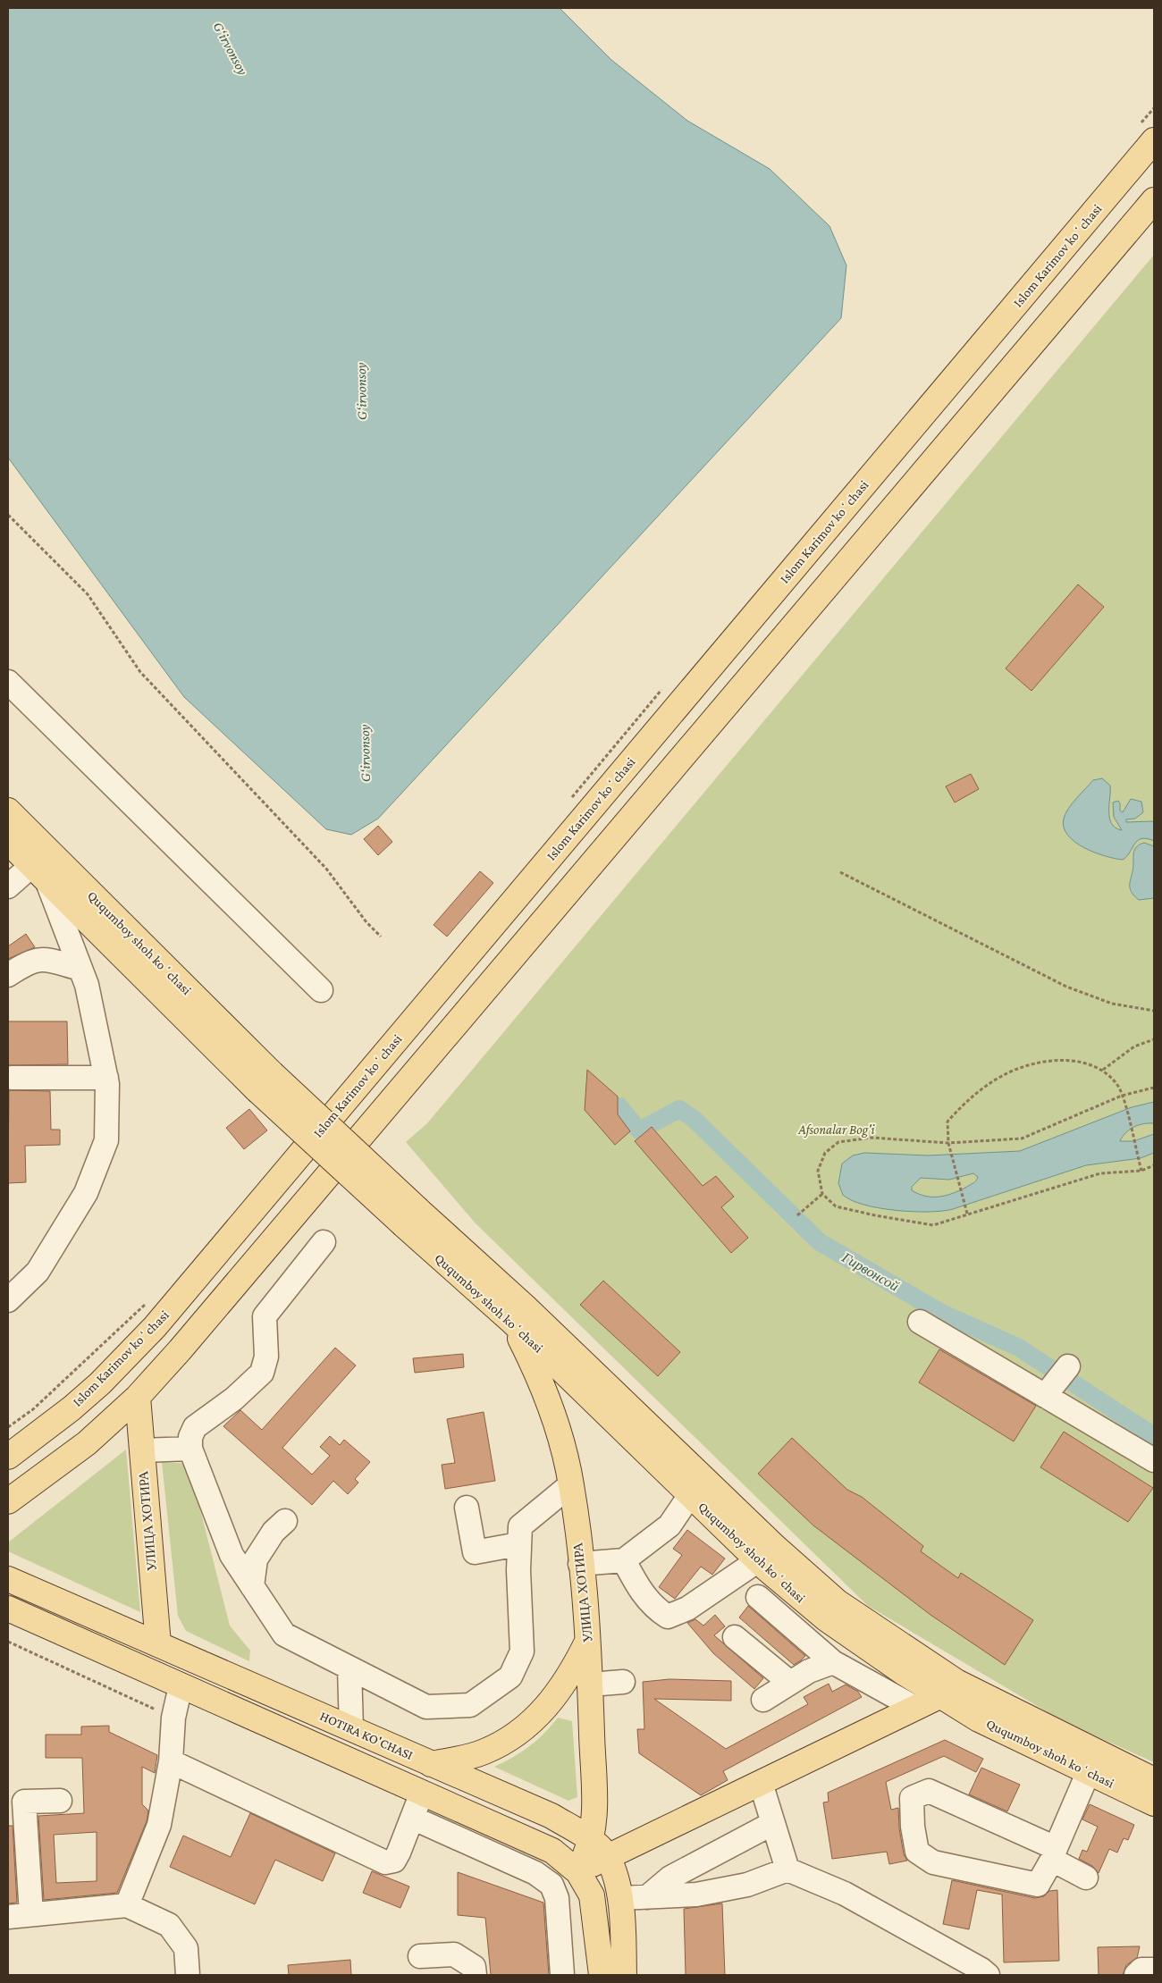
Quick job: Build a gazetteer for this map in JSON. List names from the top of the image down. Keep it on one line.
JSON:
{"streets":{"main road":["Islom Karimov koʻchasi","Ququmboy shoh koʻchasi","УЛИЦА ХОТИРА","HOTIRA KO'CHASI"]},"crossings":[["Ququmboy shoh koʻchasi","УЛИЦА ХОТИРА"],["УЛИЦА ХОТИРА","HOTIRA KO'CHASI"]],"water":["G‘irvonsoy","Гирвонсой"],"parks":["Afsonalar Bog'i"]}
